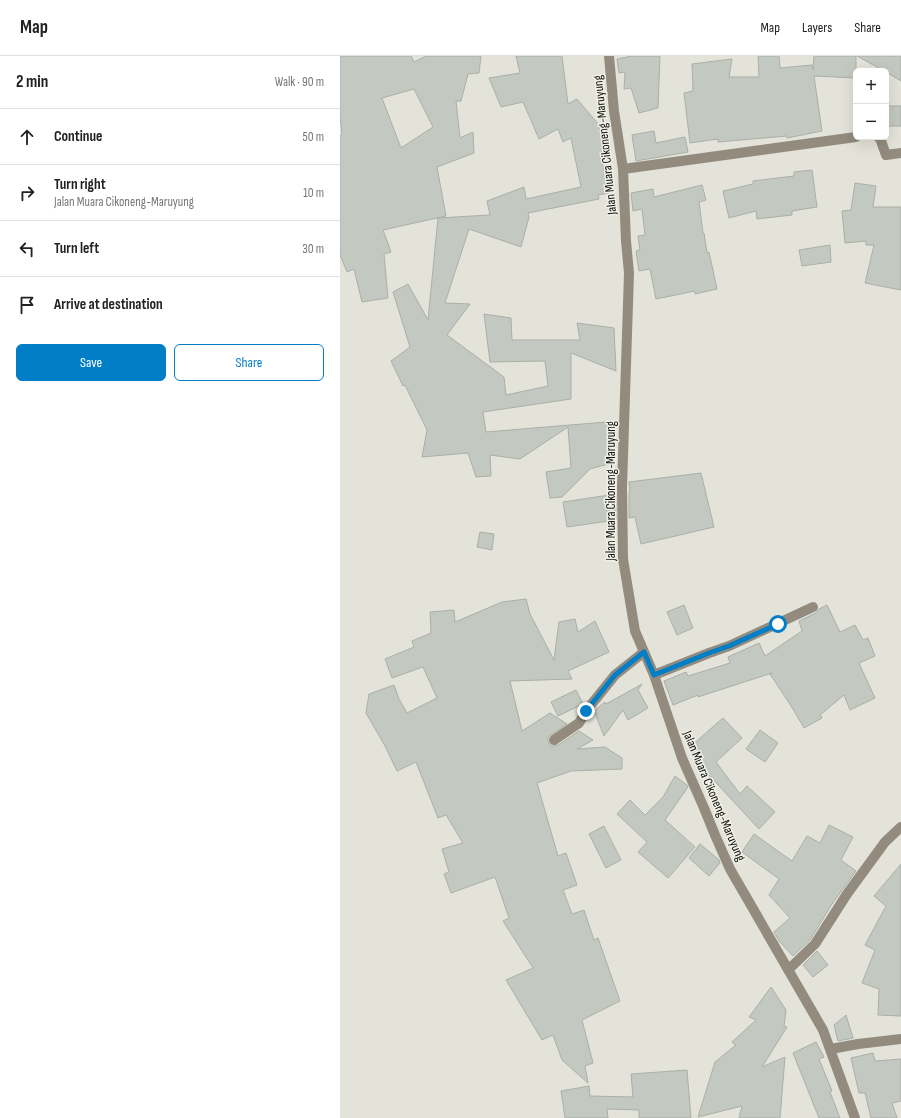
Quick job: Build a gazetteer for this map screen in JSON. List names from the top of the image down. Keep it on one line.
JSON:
{"streets":{"street":["Jalan Muara Cikoneng-Maruyung"]},"page":{"header":"Map","nav":["Map","Layers","Share"],"heading":["2 min","Walk · 90 m"],"map_buttons":["+","−"],"list":[["Continue","50 m"],["Turn right","Jalan Muara Cikoneng-Maruyung","10 m"],["Turn left","30 m"],"Arrive at destination"],"buttons":["Save","Share"]}}
